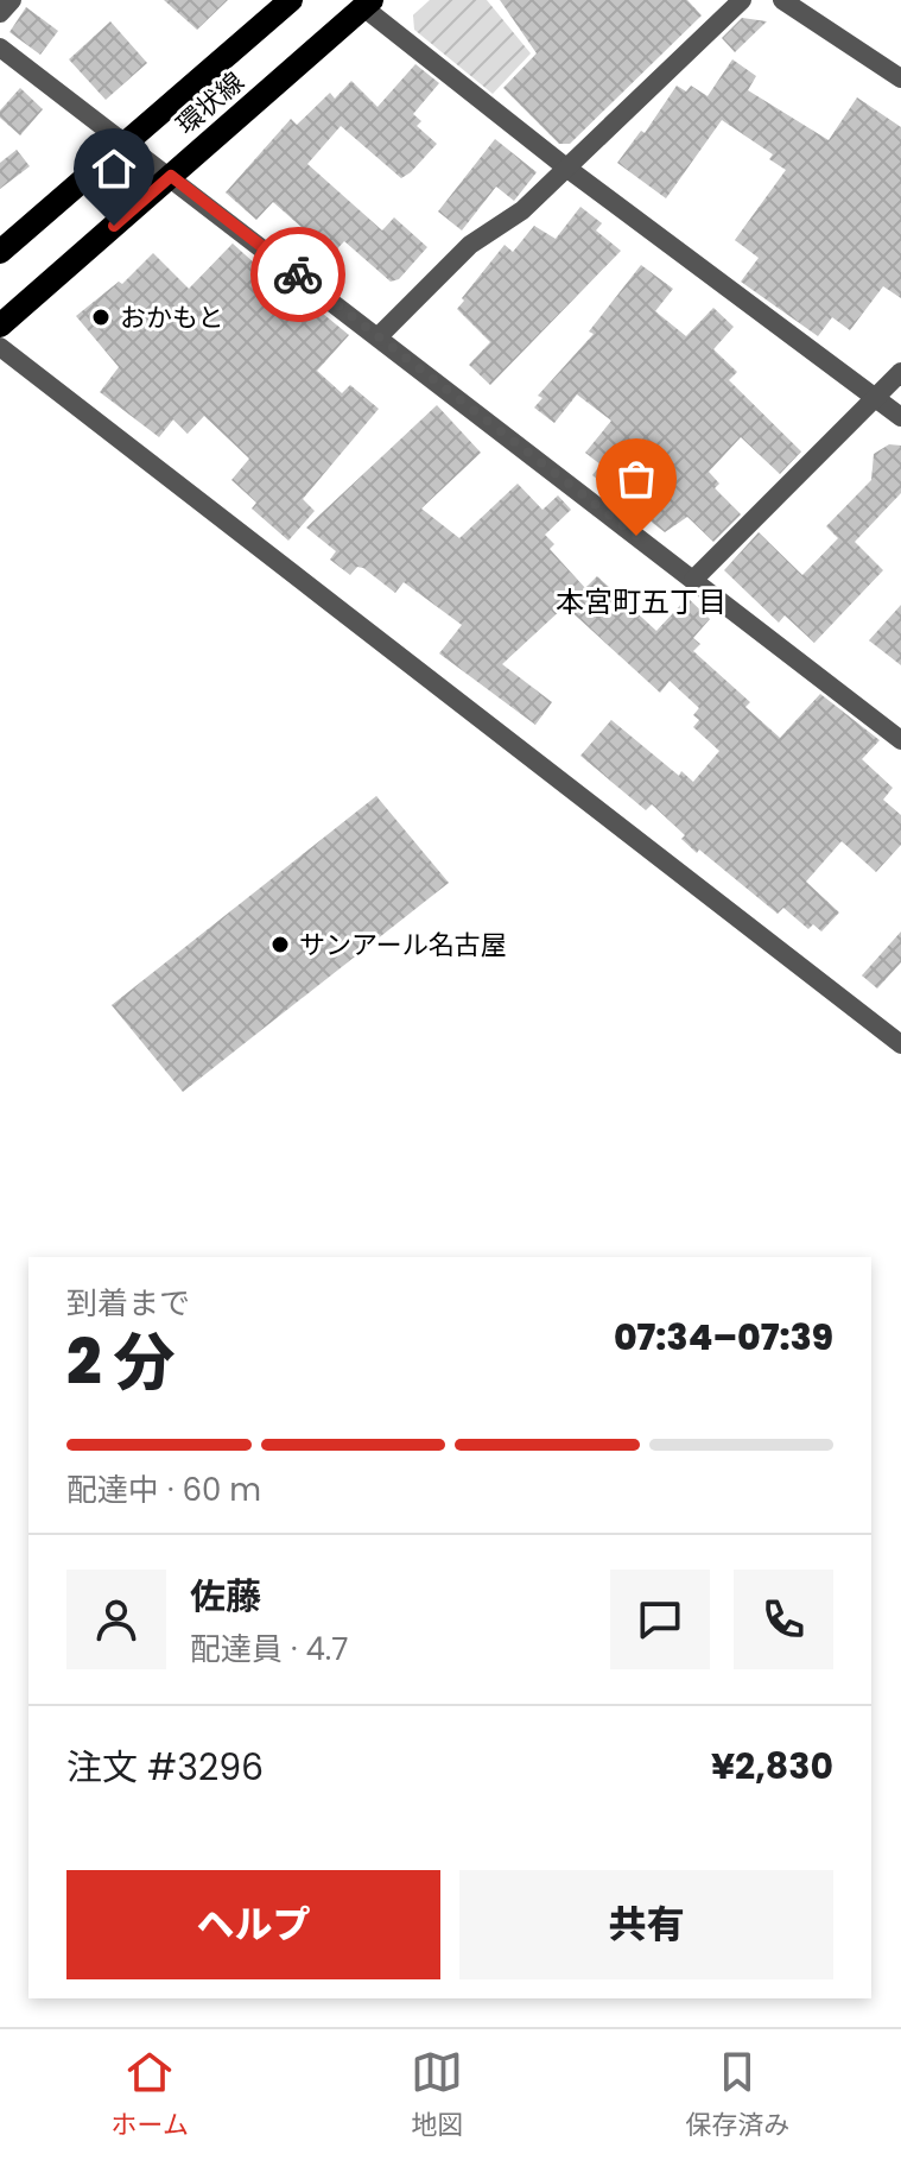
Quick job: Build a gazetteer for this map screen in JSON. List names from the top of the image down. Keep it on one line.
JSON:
{"streets":{"main road":["環状線"]},"districts":["本宮町五丁目"],"places":["おかもと","サンアール名古屋"],"page":{"heading":["2 分","到着まで","07:34–07:39"],"panel":["佐藤","配達員 · 4.7","注文 #3296","¥2,830"],"bar":"配達中 · 60 m","buttons":["ヘルプ","共有"],"tabs":["ホーム","地図","保存済み"]}}
